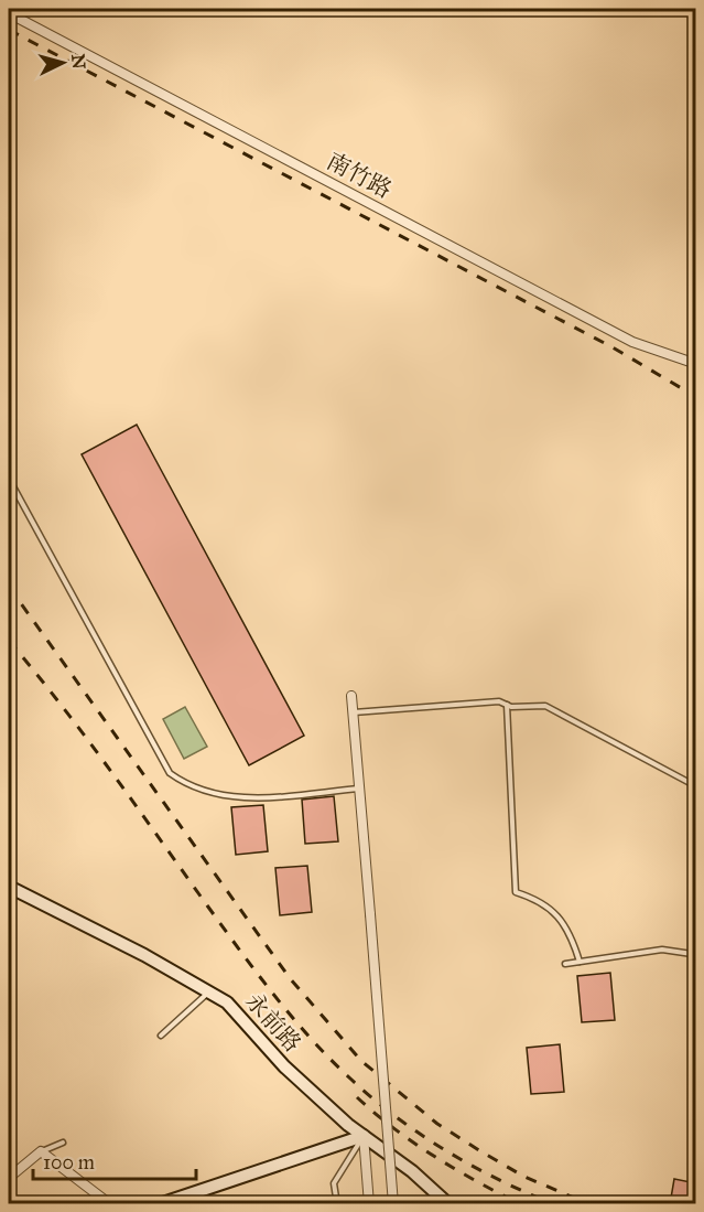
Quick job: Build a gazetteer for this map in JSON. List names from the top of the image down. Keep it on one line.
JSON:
{"streets":{"street":["南竹路","永前路"]},"scale_bar":"100 m","north":"right"}
